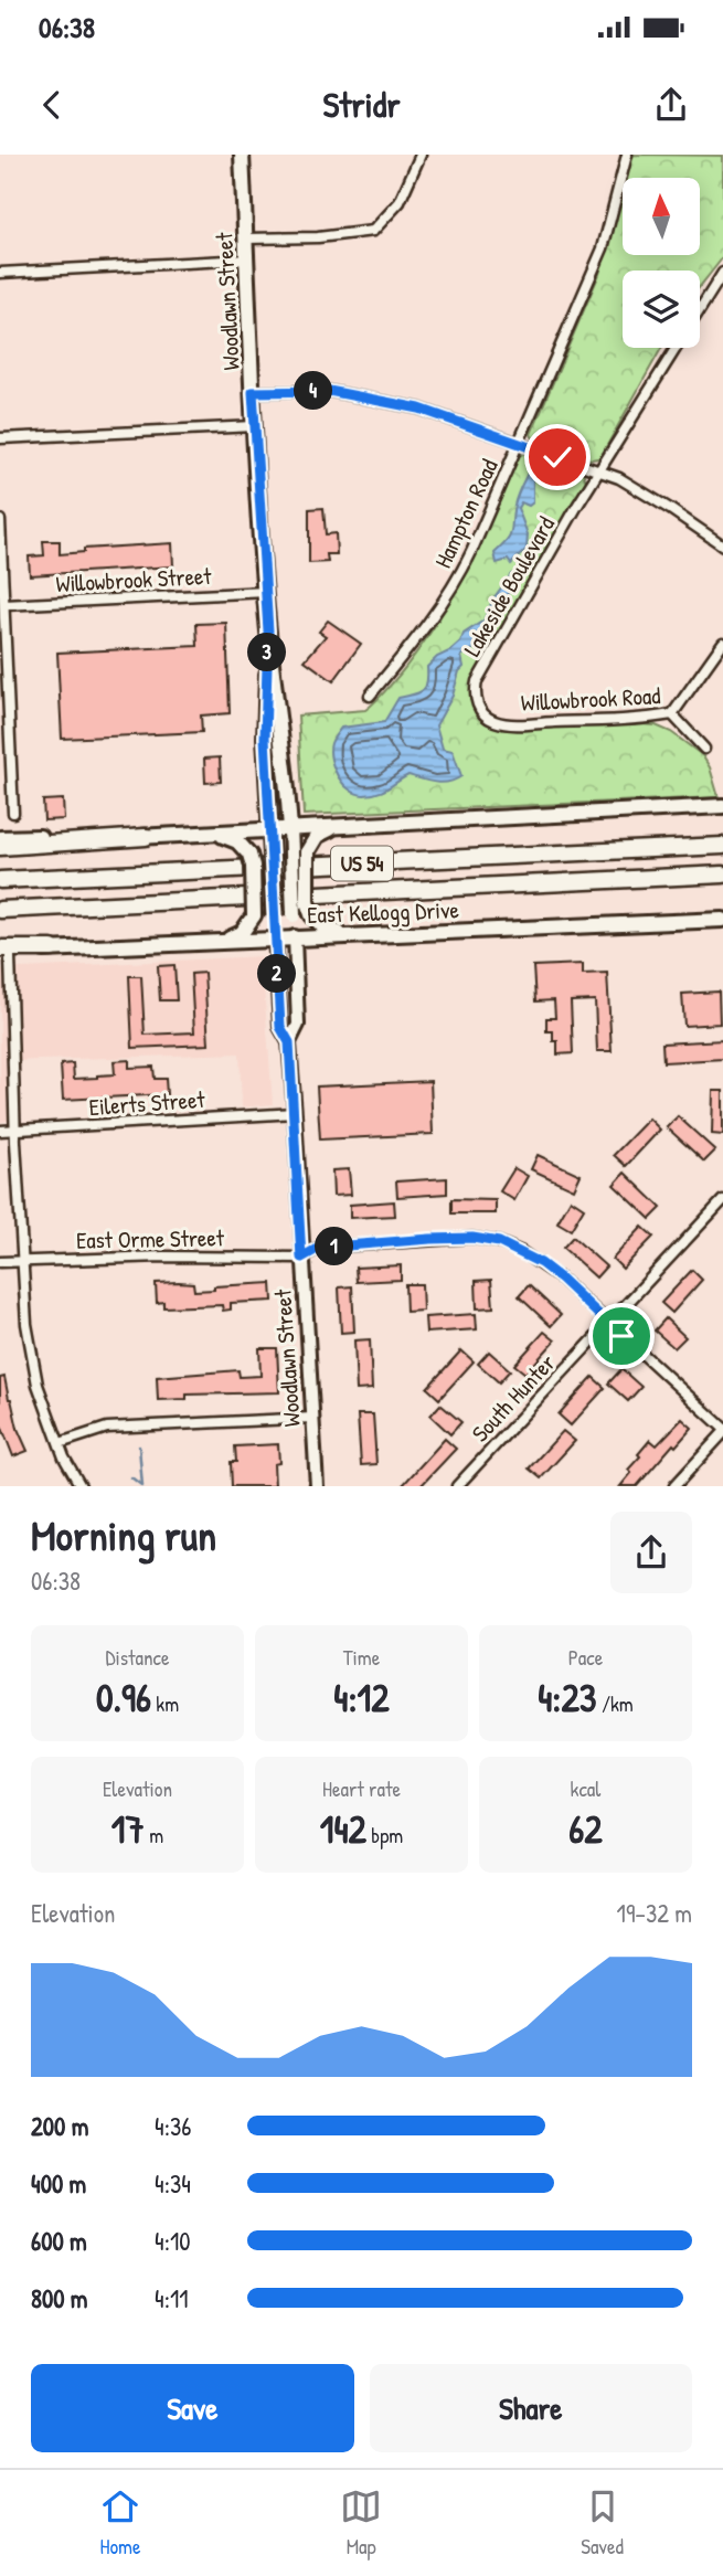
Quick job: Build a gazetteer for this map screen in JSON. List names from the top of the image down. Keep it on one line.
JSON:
{"streets":{"highway":["US 54"],"main road":["Woodlawn Street","East Kellogg Drive"],"street":["Hampton Road","Willowbrook Street","Lakeside Boulevard","Willowbrook Road","Eilerts Street","East Orme Street","South Hunter"]},"crossings":[["Woodlawn Street","Willowbrook Street"],["Woodlawn Street","East Kellogg Drive"],["Woodlawn Street","Eilerts Street"],["Woodlawn Street","East Orme Street"],["Lakeside Boulevard","Willowbrook Road"],["East Orme Street","South Hunter"]],"north":"top","page":{"status":"06:38","header":"Stridr","pins":["4","3","2","1"],"heading":["Morning run","06:38"],"stats":[["Distance","0.96 km"],["Time","4:12"],["Pace","4:23 /km"],["Elevation","17 m"],["Heart rate","142 bpm"],["kcal","62"]],"chart":["Elevation","19–32 m"],"list":[{"name":"200 m","note":"4:36"},{"name":"400 m","note":"4:34"},{"name":"600 m","note":"4:10"},{"name":"800 m","note":"4:11"}],"buttons":["Save","Share"],"tabs":["Home","Map","Saved"]}}
